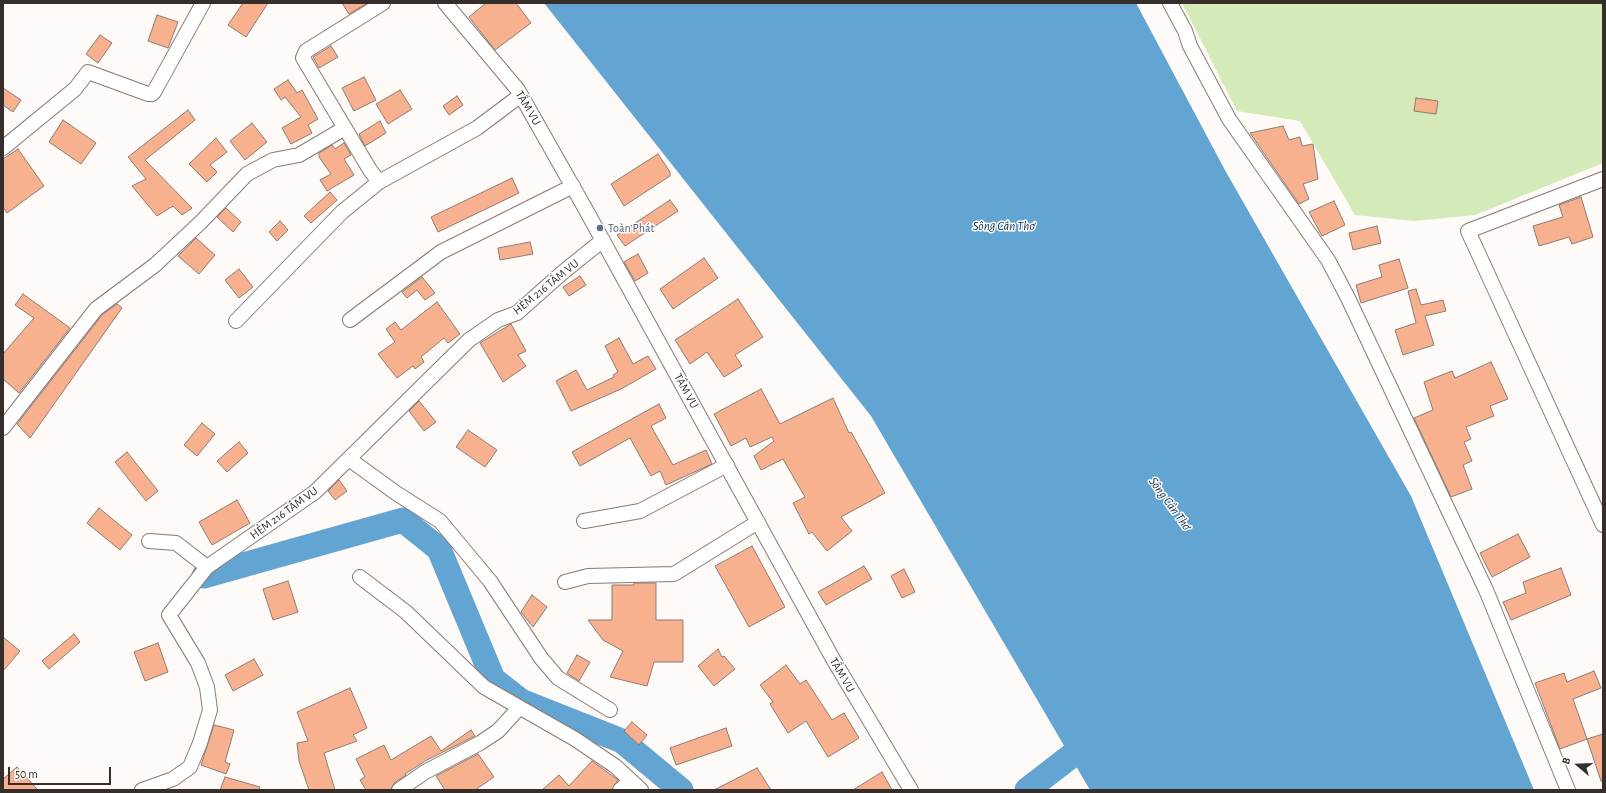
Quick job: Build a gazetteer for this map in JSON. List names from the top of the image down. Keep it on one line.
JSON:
{"streets":{"street":["TẦM VU","HẺM 216 TẦM VU"]},"crossings":[["TẦM VU","HẺM 216 TẦM VU"]],"water":["Sông Cần Thơ"],"places":["Toàn Phát"],"scale_bar":"50 m","north":"left"}
